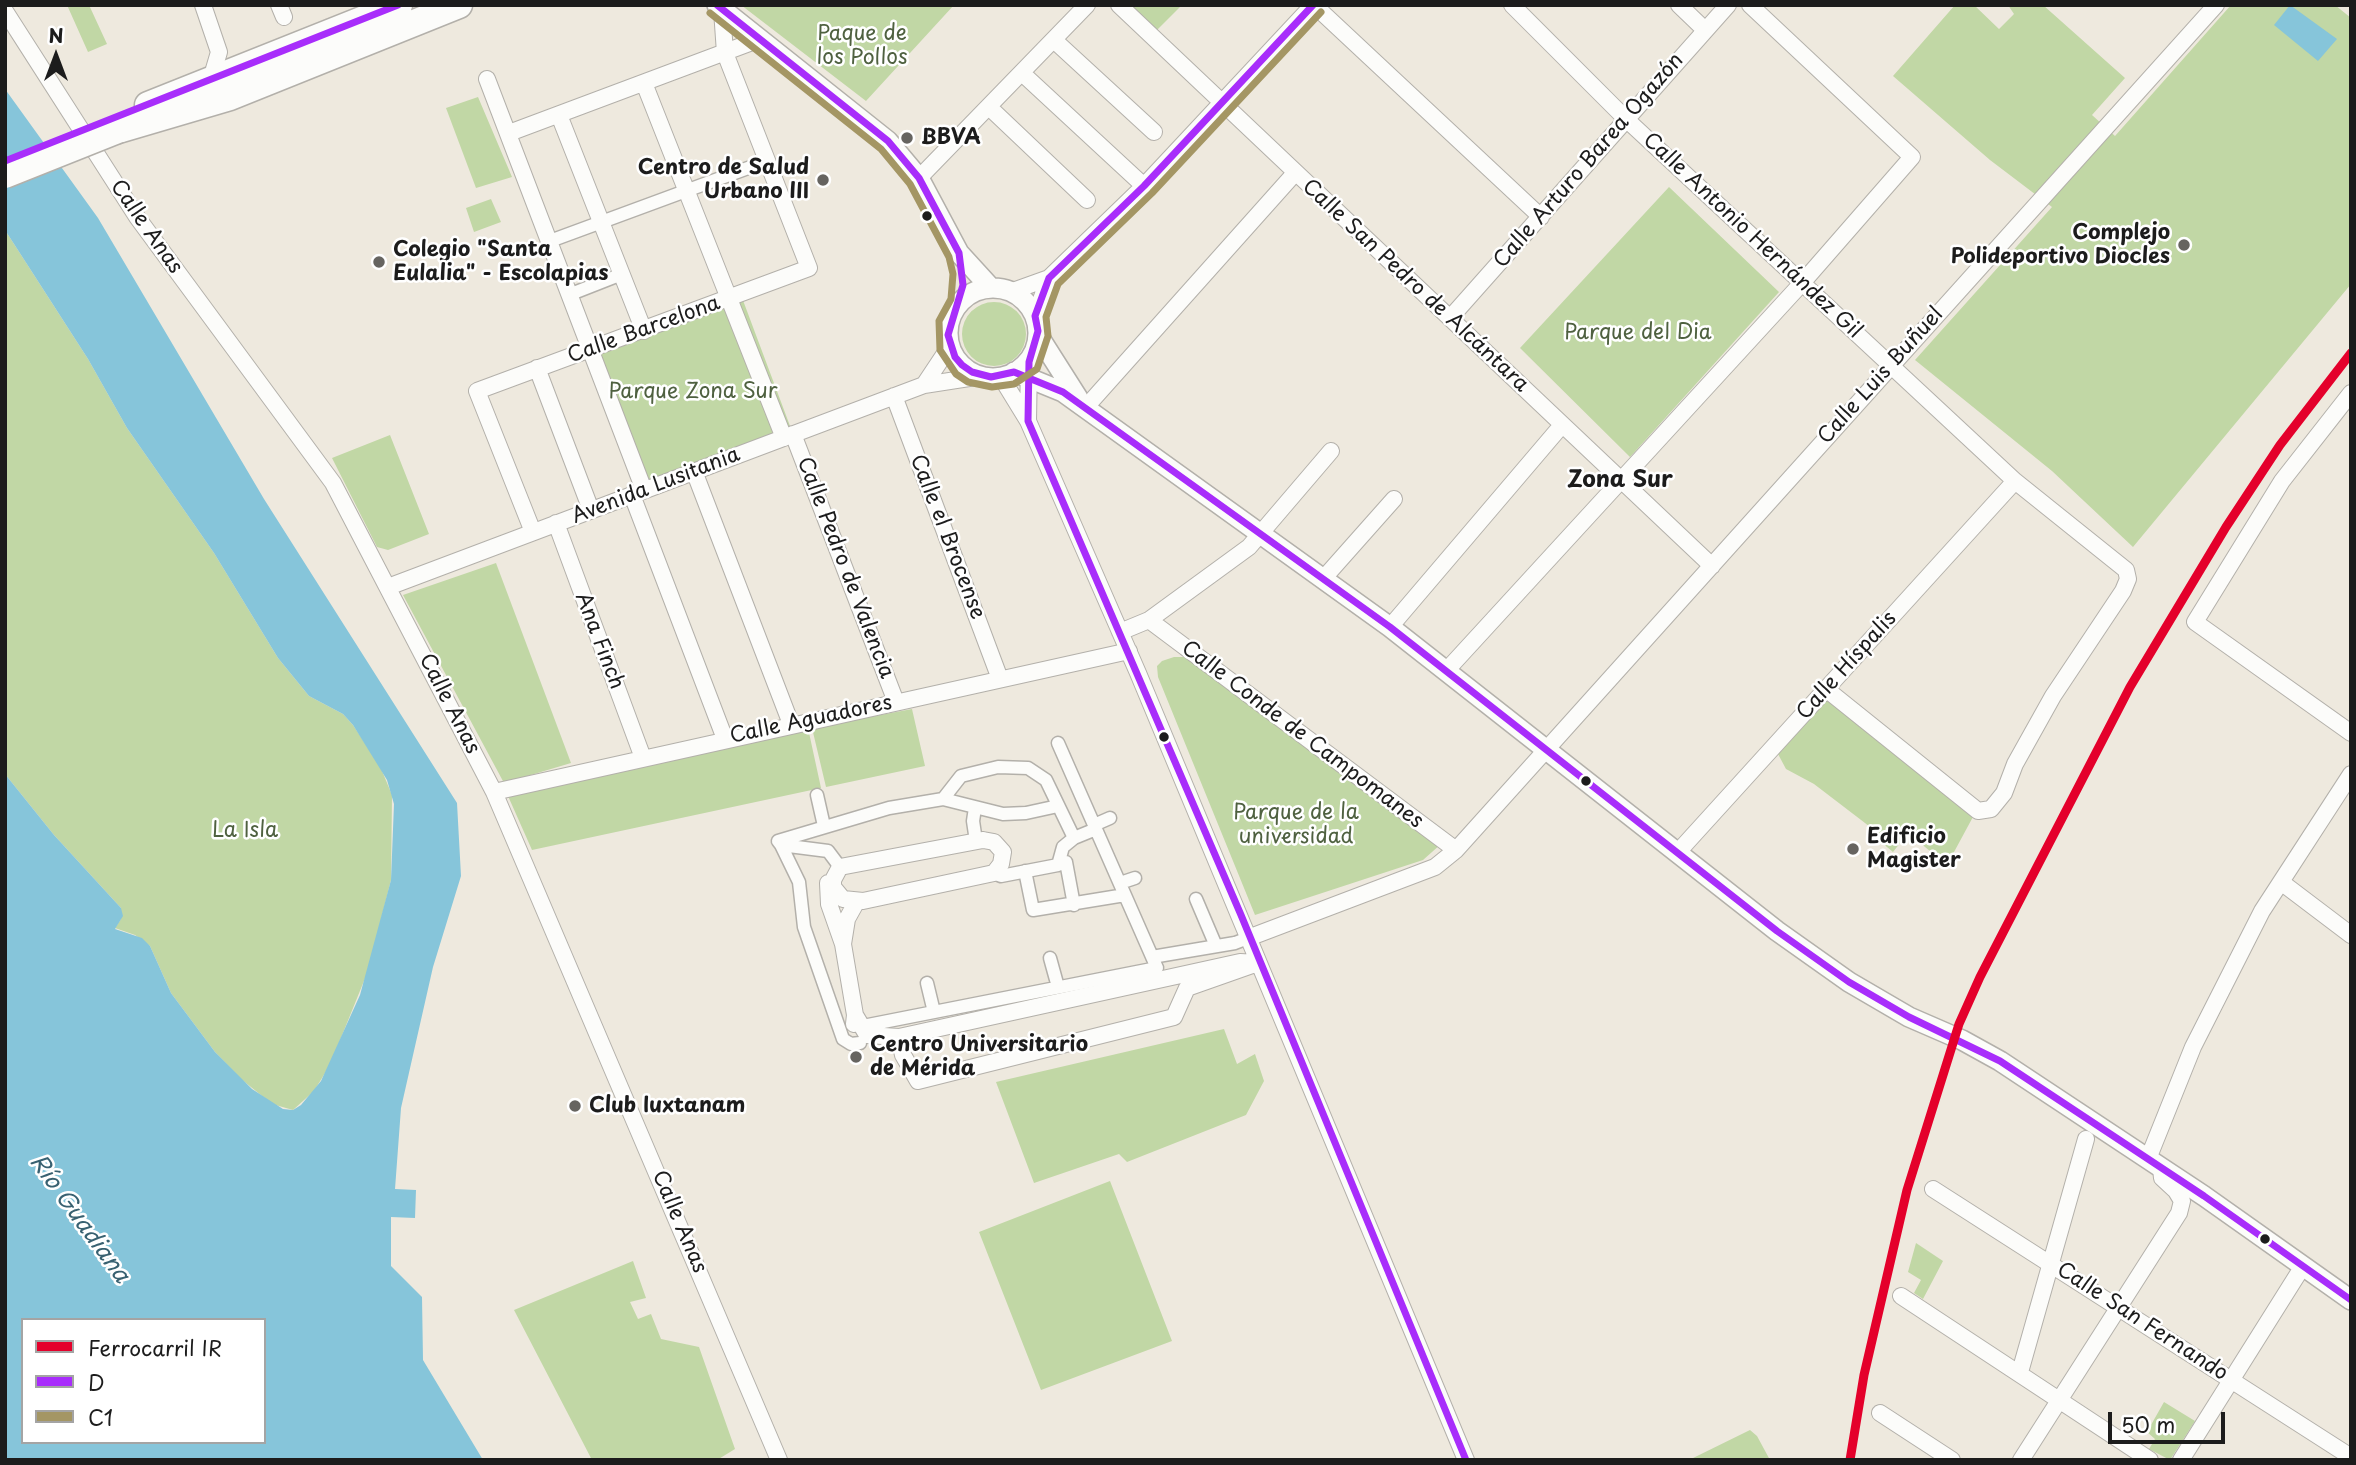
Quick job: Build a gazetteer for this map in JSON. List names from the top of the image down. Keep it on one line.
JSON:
{"streets":{"street":["Calle Arturo Barea Ogazón","Calle Anas","Calle Antonio Hernández Gil","Calle San Pedro de Alcántara","Calle Barcelona","Calle Luis Buñuel","Avenida Lusitania","Calle el Brocense","Calle Pedro de Valencia","Ana Finch","Calle Híspalis","Calle Aguadores","Calle Conde de Campomanes","Calle San Fernando"]},"crossings":[["Calle Arturo Barea Ogazón","Calle Antonio Hernández Gil"],["Calle Arturo Barea Ogazón","Calle San Pedro de Alcántara"],["Calle Anas","Avenida Lusitania"],["Calle Anas","Calle Aguadores"],["Calle Antonio Hernández Gil","Calle Luis Buñuel"],["Calle Antonio Hernández Gil","Calle Híspalis"],["Calle San Pedro de Alcántara","Calle Luis Buñuel"],["Calle Barcelona","Avenida Lusitania"],["Calle Barcelona","Calle Pedro de Valencia"],["Calle Luis Buñuel","Calle Conde de Campomanes"],["Avenida Lusitania","Calle el Brocense"],["Avenida Lusitania","Calle Pedro de Valencia"],["Avenida Lusitania","Ana Finch"],["Calle el Brocense","Calle Aguadores"],["Calle Pedro de Valencia","Calle Aguadores"],["Ana Finch","Calle Aguadores"]],"districts":["Zona Sur"],"water":["Río Guadiana"],"parks":["Paque de los Pollos","Parque del Dia","Parque Zona Sur","Parque de la universidad","La Isla"],"places":["BBVA","Centro de Salud Urbano III","Complejo Polideportivo Diocles","Colegio \"Santa Eulalia\" - Escolapias","Edificio Magister","Centro Universitario de Mérida","Club Iuxtanam"],"lines":["transit line D","transit line C1","rail line IR"],"legend":["Ferrocarril IR","D","C1"],"scale_bar":"50 m","north":"top"}
